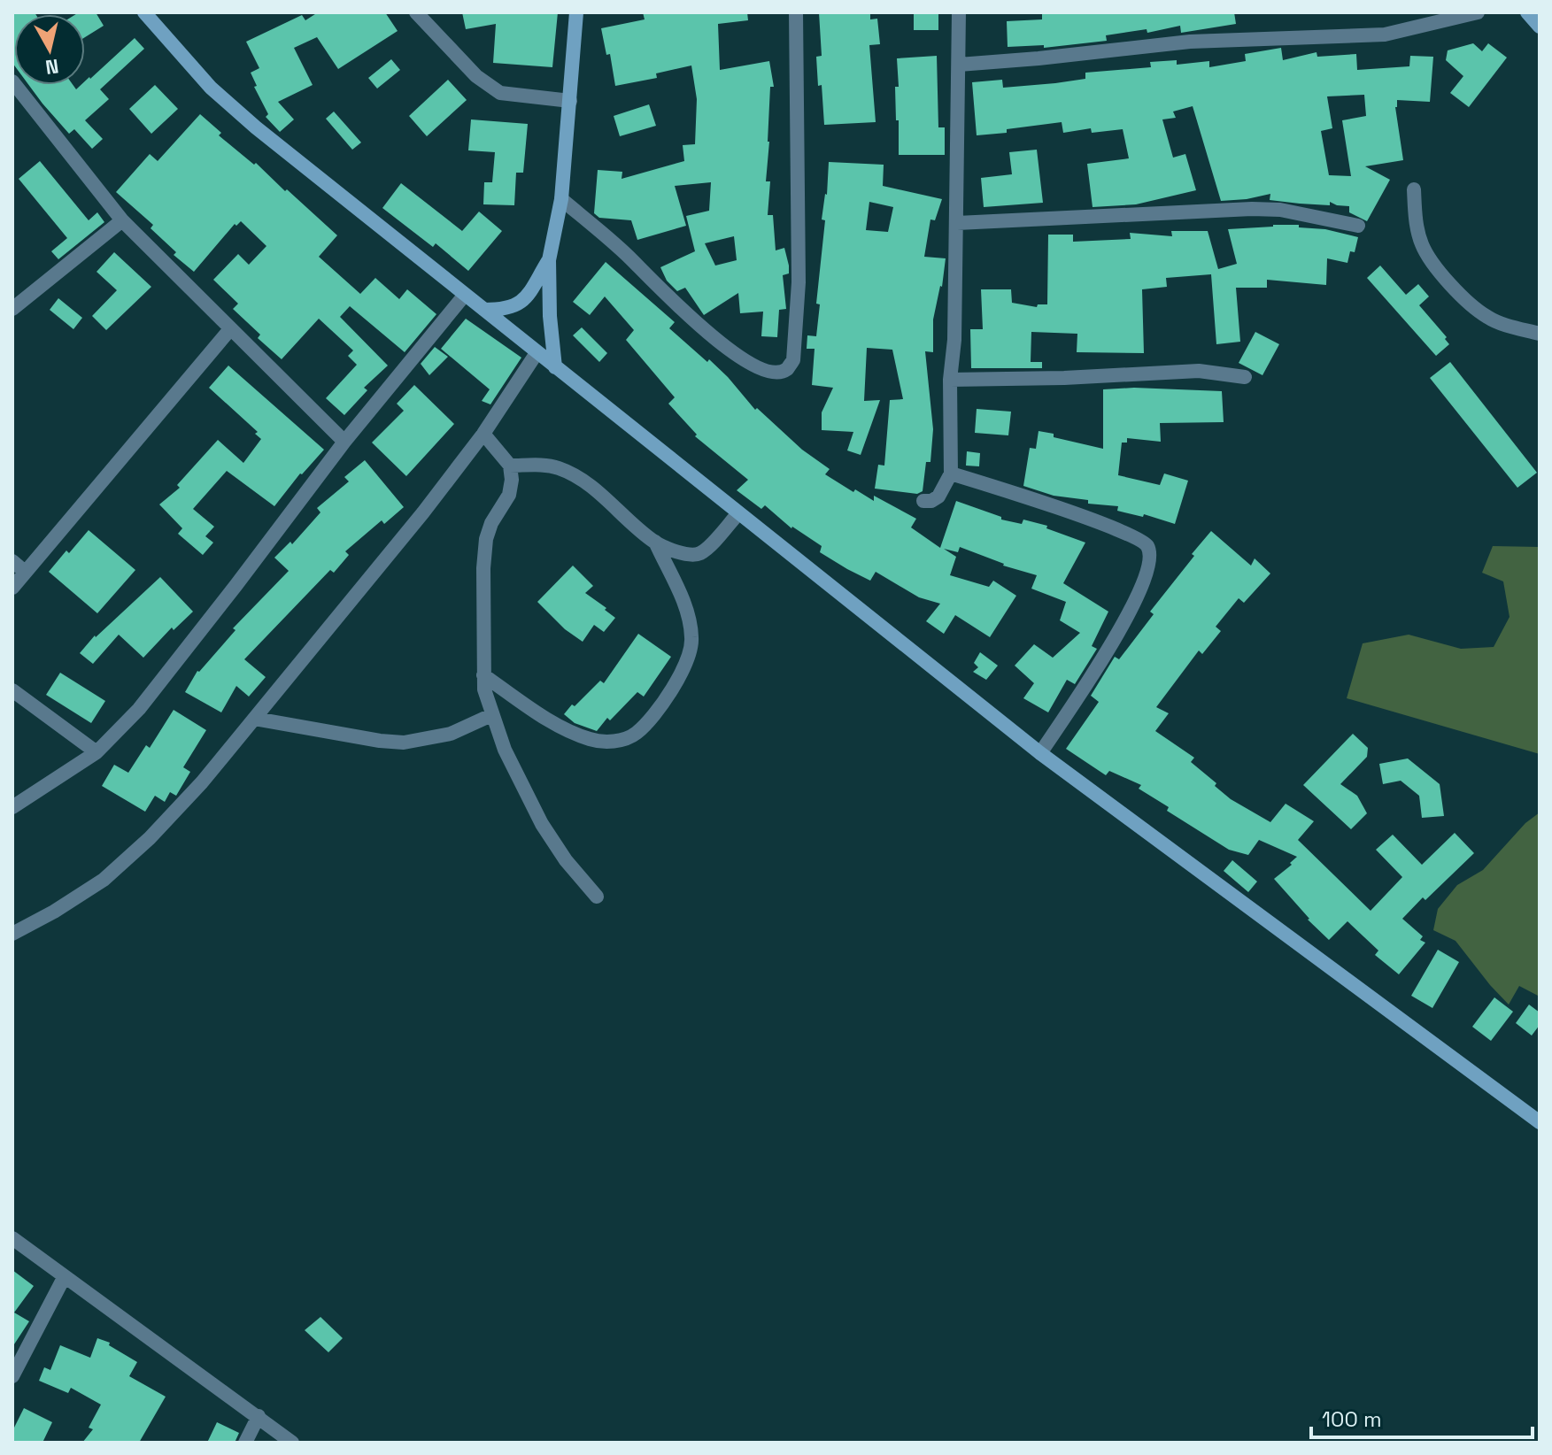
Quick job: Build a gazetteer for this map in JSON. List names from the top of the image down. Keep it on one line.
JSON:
{"scale_bar":"100 m","north":"bottom"}
